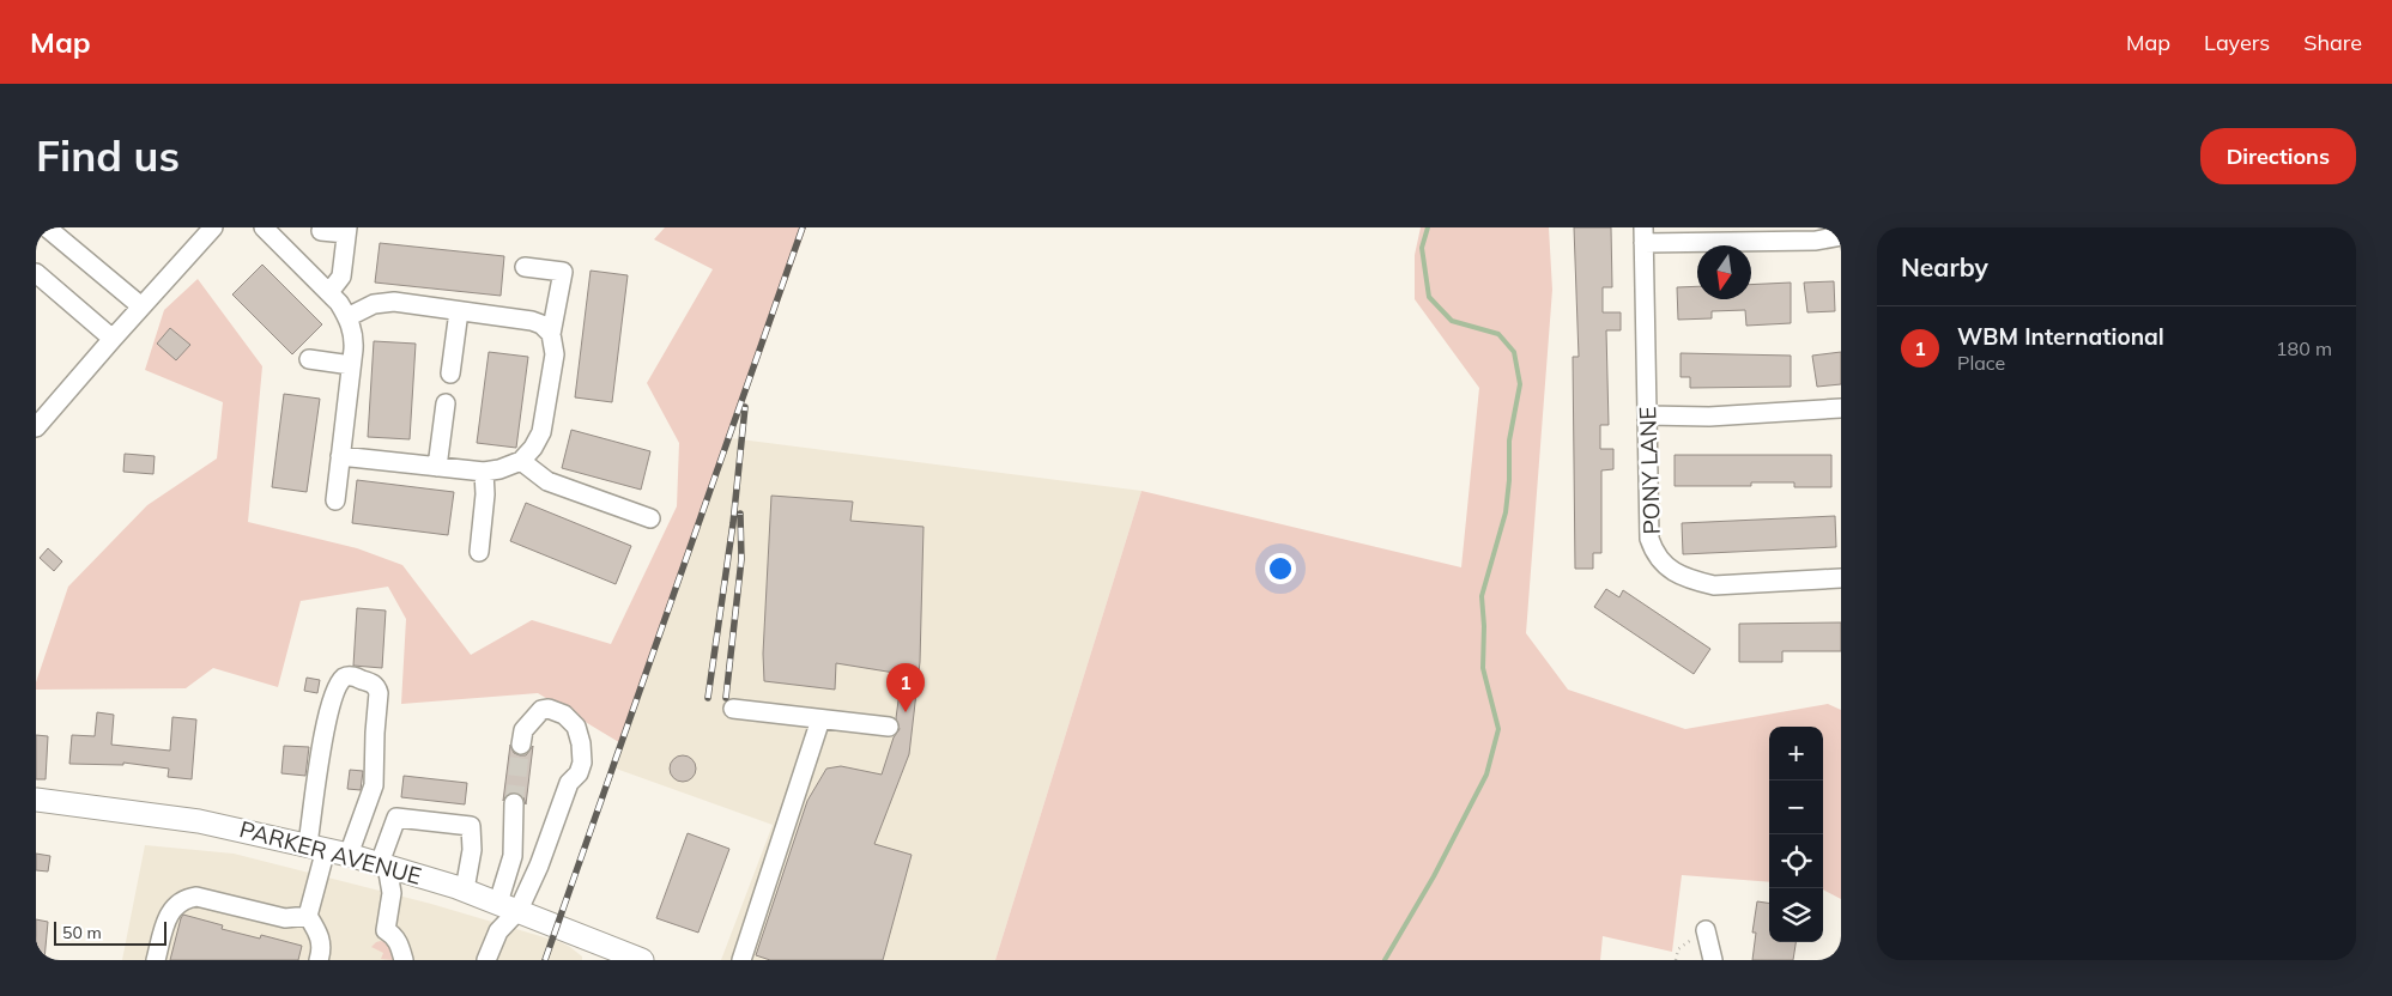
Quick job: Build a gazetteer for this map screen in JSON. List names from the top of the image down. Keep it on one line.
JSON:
{"streets":{"main road":["PARKER AVENUE"],"street":["PONY LANE"]},"scale_bar":"50 m","north":"bottom","page":{"header":"Map","nav":["Map","Layers","Share"],"buttons":"Directions","title":"Find us","heading":"Nearby","list":[{"mark":"1","name":"WBM International","note":"Place","value":"180 m"}],"pins":"1","map_buttons":["+","−"],"scale":"50 m"}}
